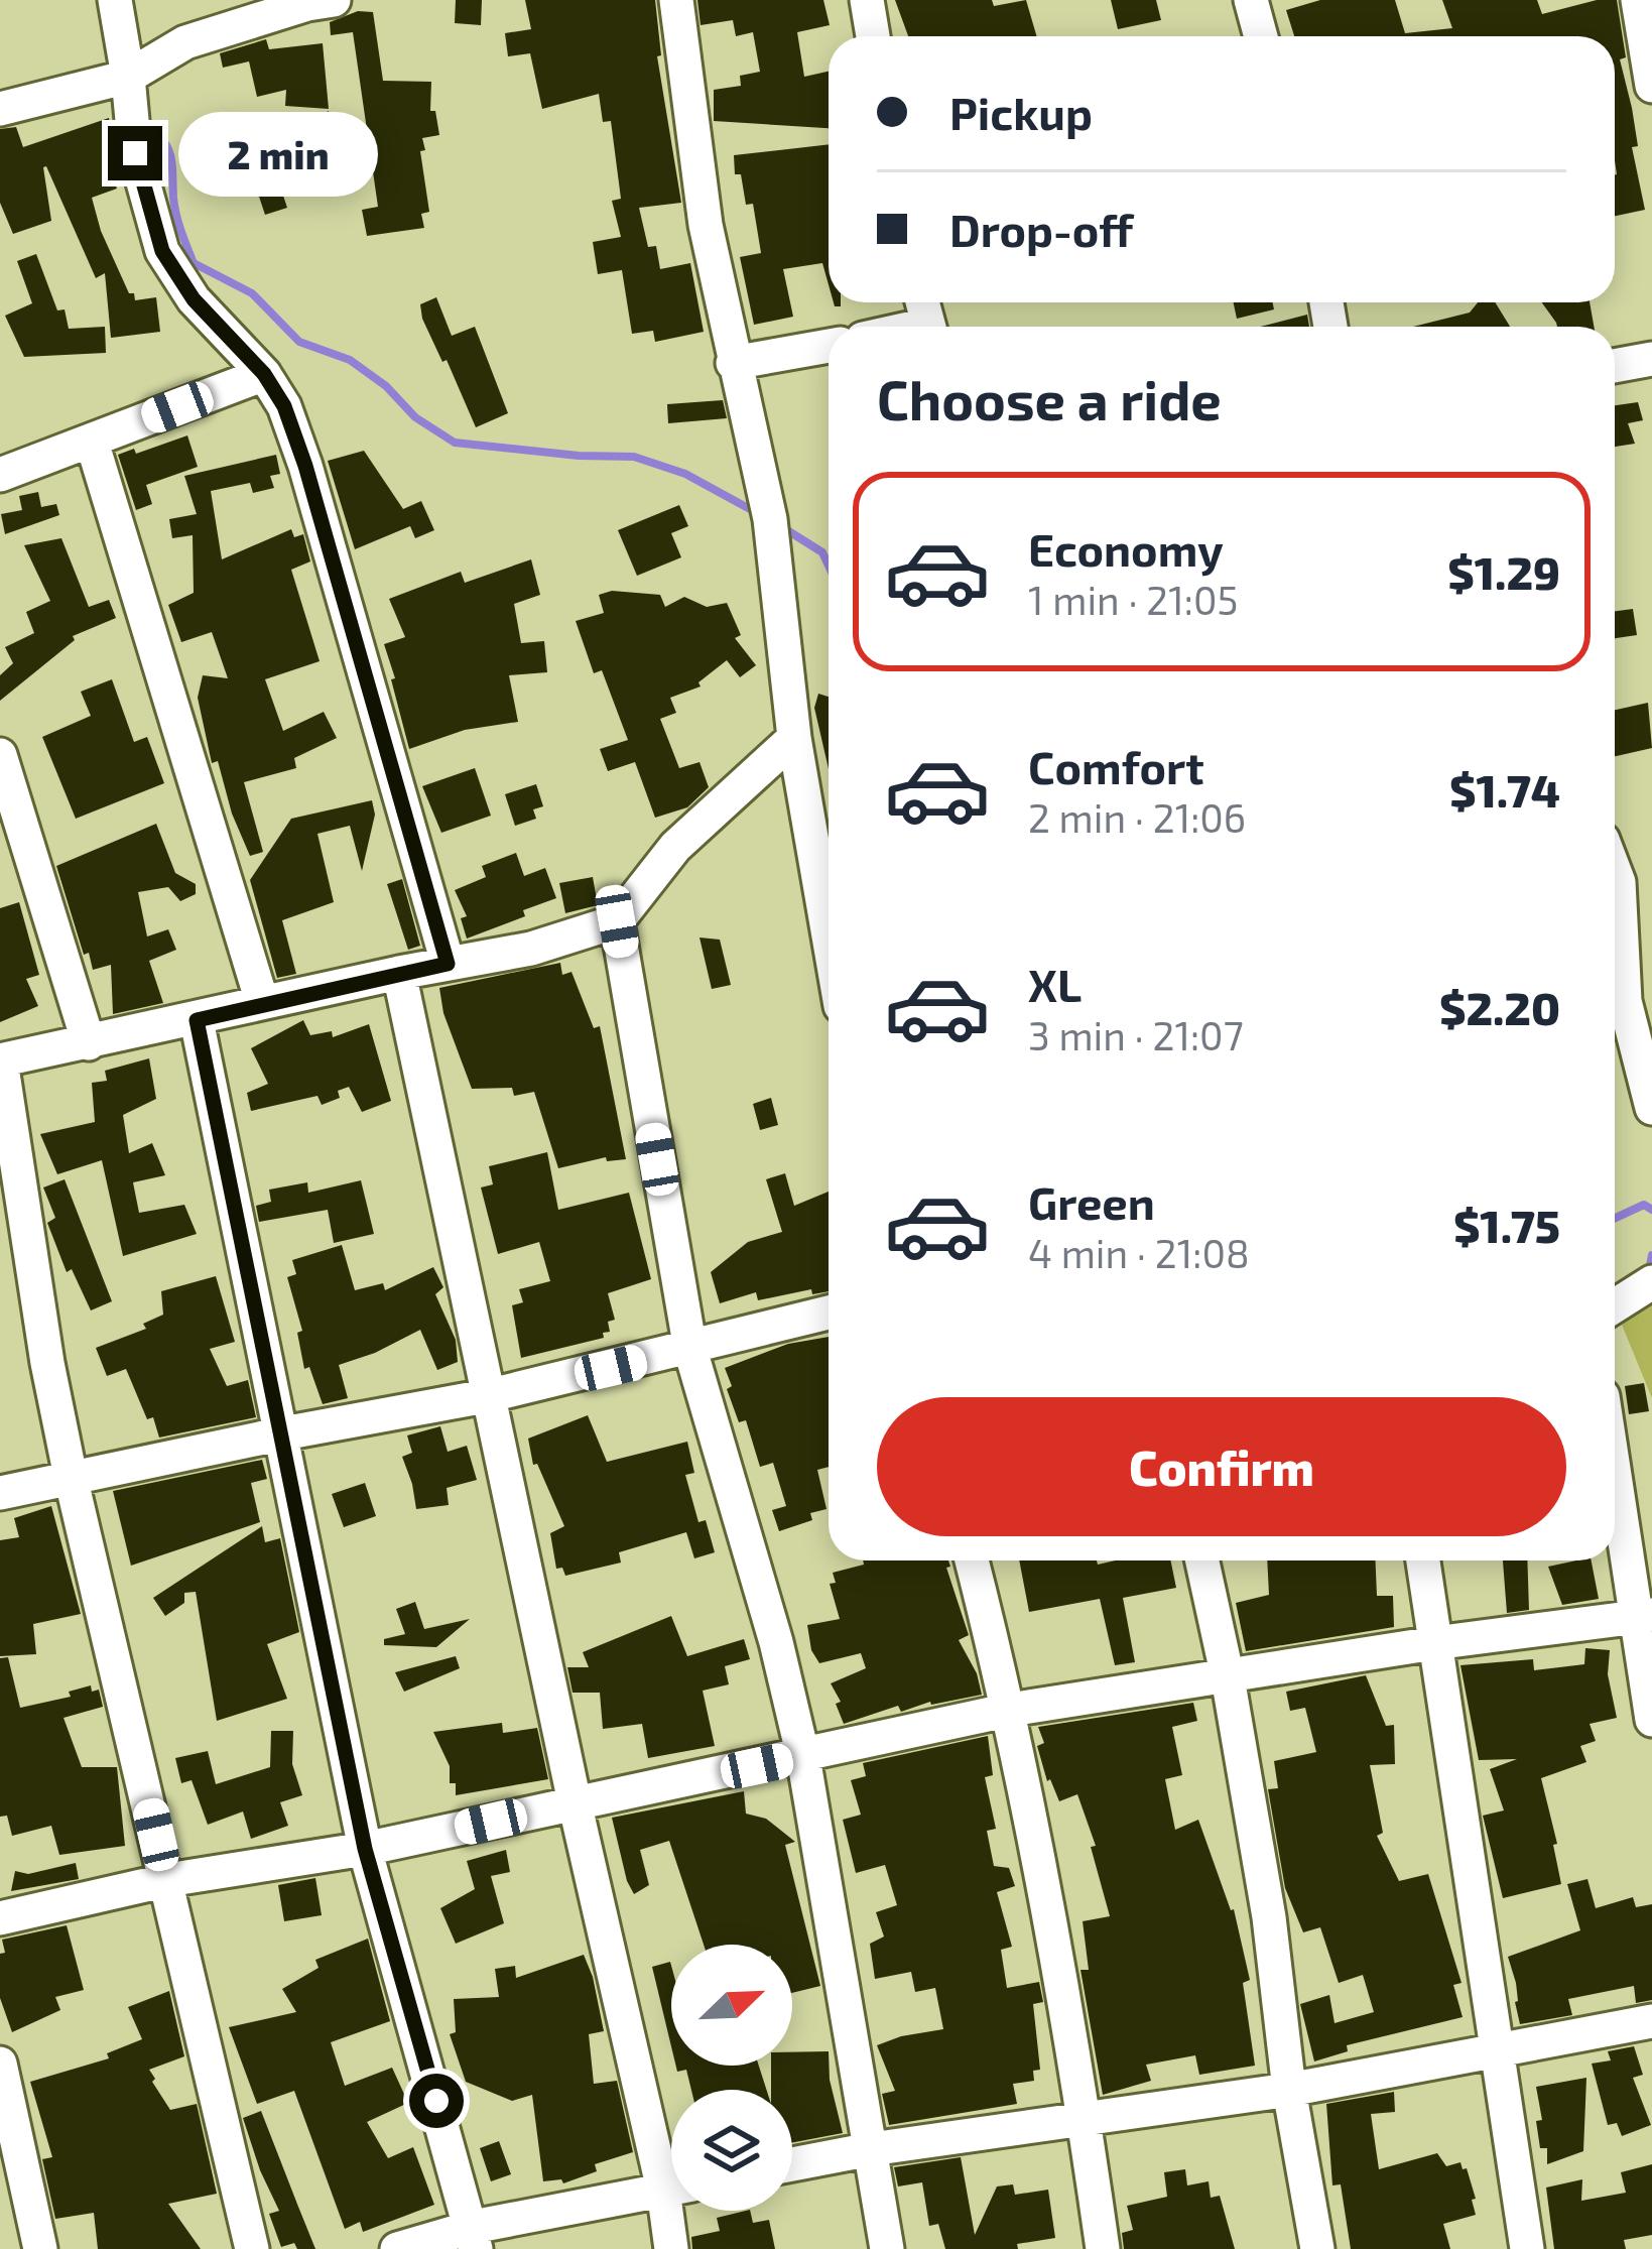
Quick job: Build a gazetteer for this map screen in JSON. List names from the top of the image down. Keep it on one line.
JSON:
{"north":"top right","page":{"banner":["Pickup","Drop-off"],"bubble":"2 min","heading":"Choose a ride","list":[{"name":"Economy","note":"1 min · 21:05","value":"$1.29"},{"name":"Comfort","note":"2 min · 21:06","value":"$1.74"},{"name":"XL","note":"3 min · 21:07","value":"$2.20"},{"name":"Green","note":"4 min · 21:08","value":"$1.75"}],"buttons":"Confirm"}}
